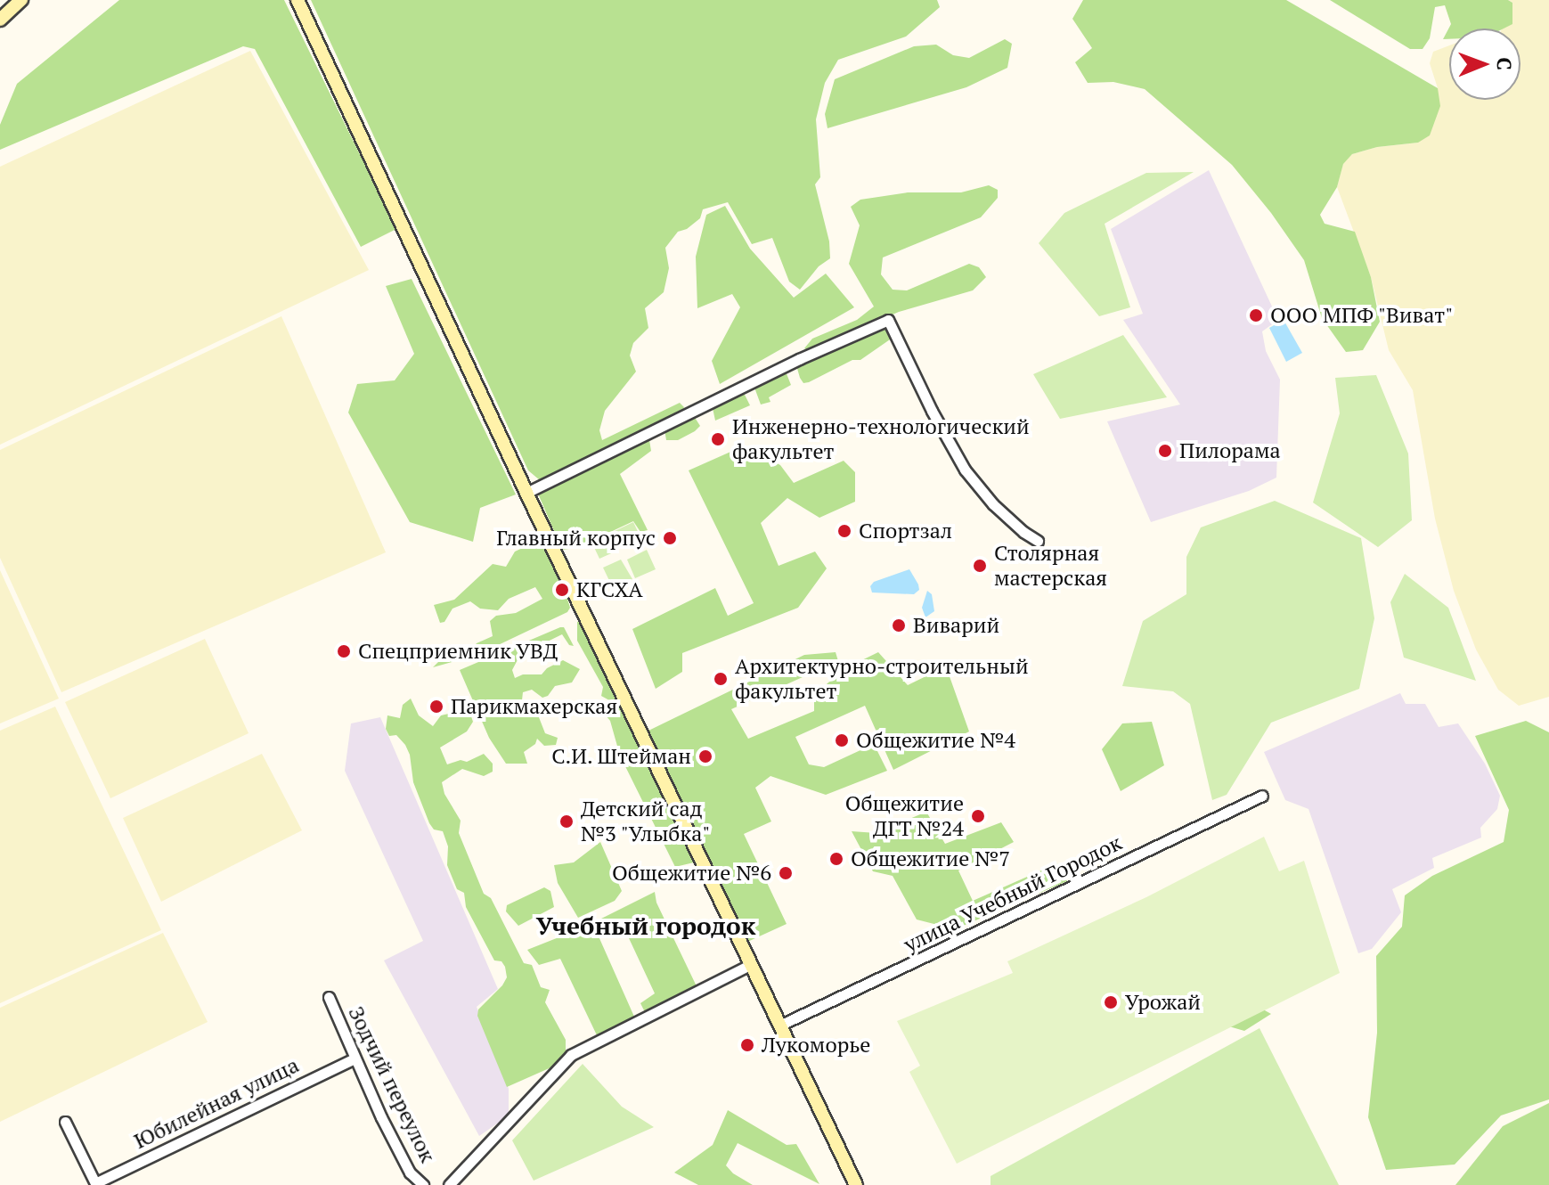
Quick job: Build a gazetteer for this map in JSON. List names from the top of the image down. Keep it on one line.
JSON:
{"streets":{"street":["улица Учебный Городок","Зодчий переулок","Юбилейная улица"]},"crossings":[["Зодчий переулок","Юбилейная улица"]],"districts":["Учебный городок"],"places":["ООО МПФ \"Виват\"","Инженерно-технологический факультет","Пилорама","Спортзал","Главный корпус","Столярная мастерская","КГСХА","Виварий","Спецприемник УВД","Архитектурно-строительный факультет","Парикмахерская","Общежитие №4","С.И. Штейман","Общежитие ДГТ №24","Детский сад №3 \"Улыбка\"","Общежитие №7","Общежитие №6","Урожай","Лукоморье"],"north":"right"}
